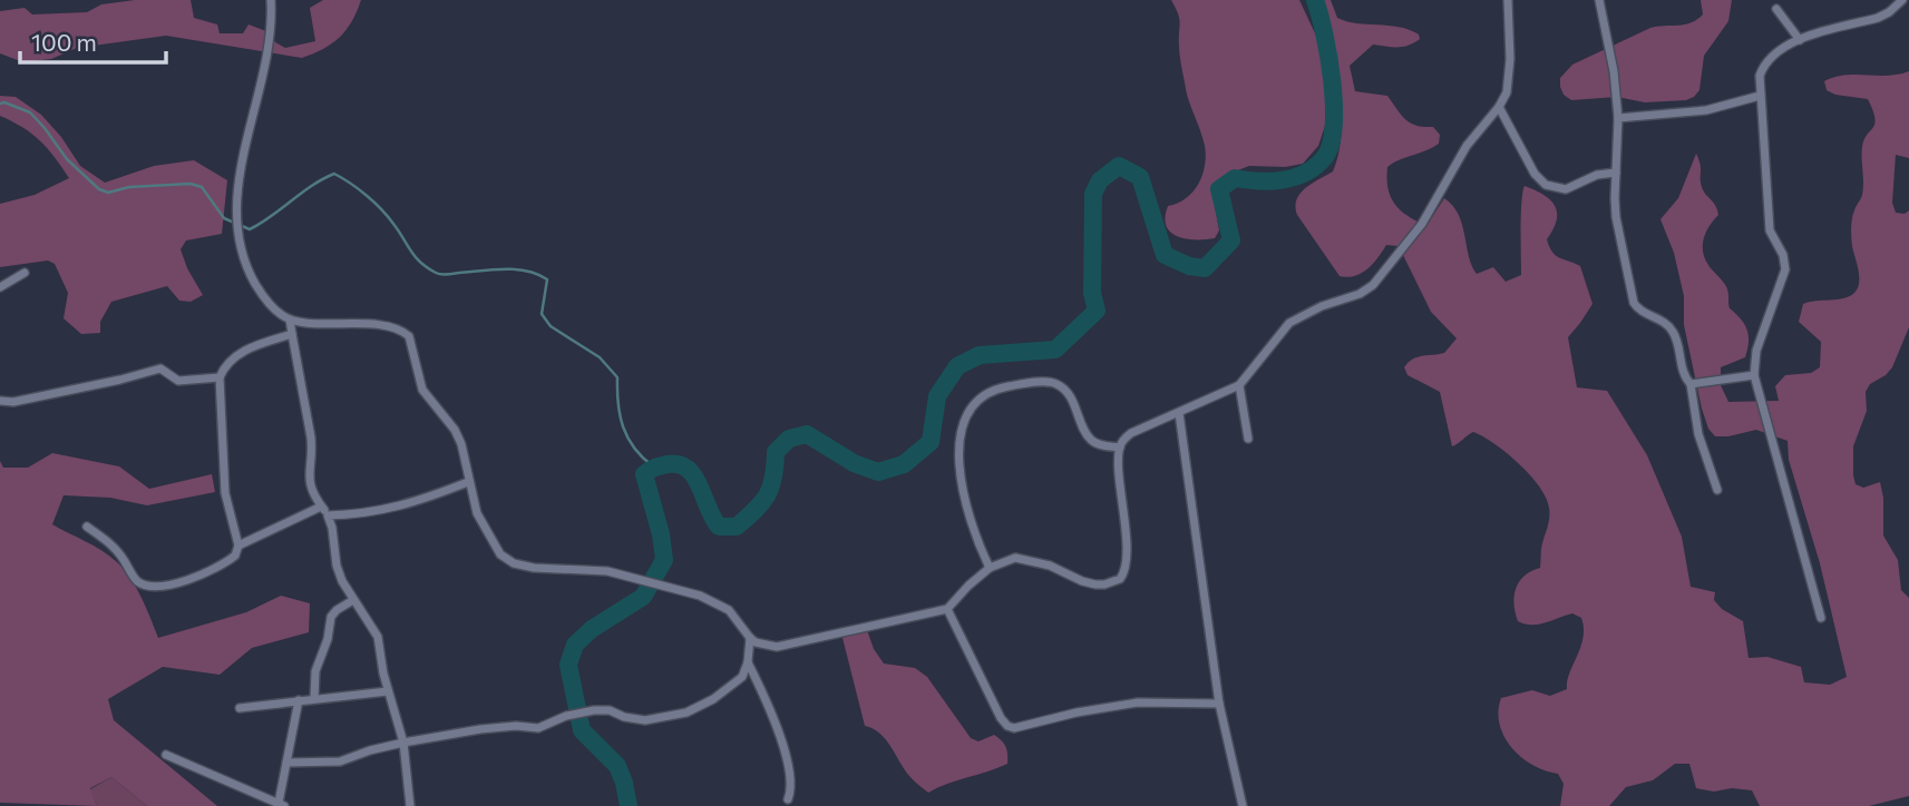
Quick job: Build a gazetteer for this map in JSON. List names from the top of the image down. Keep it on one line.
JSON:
{"scale_bar":"100 m"}
